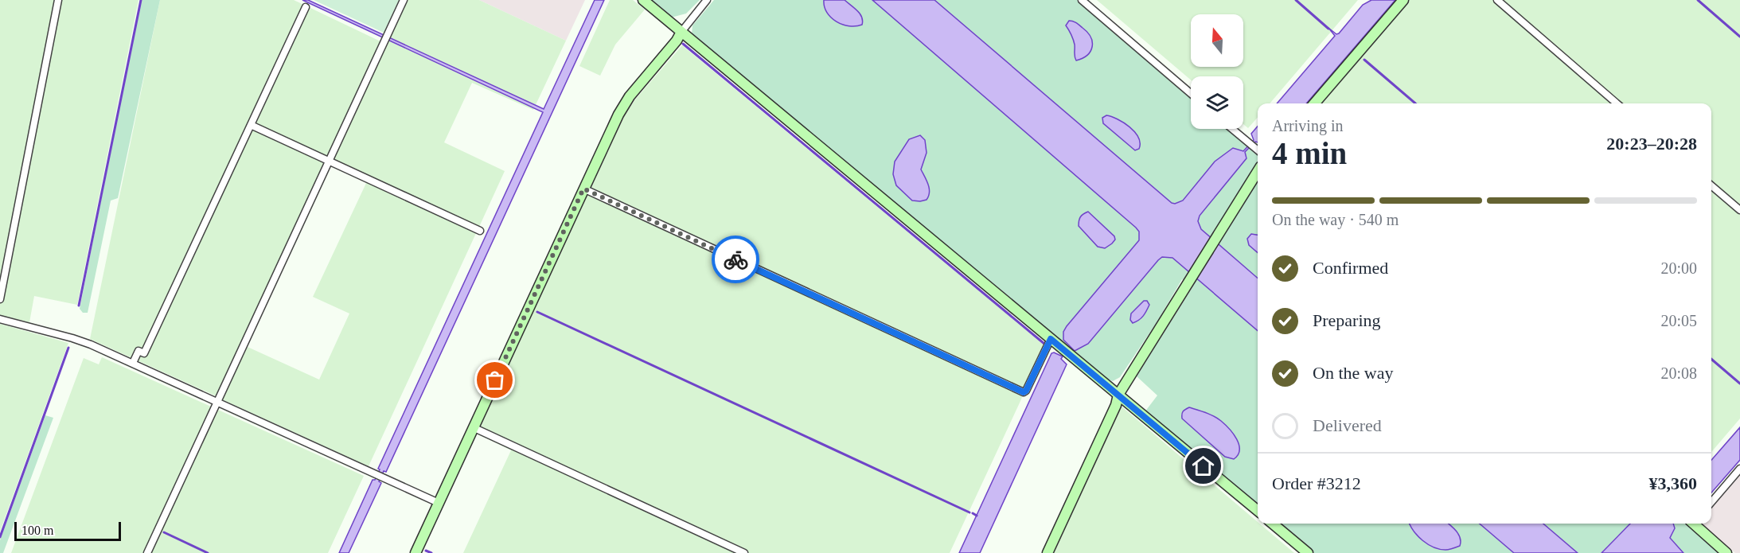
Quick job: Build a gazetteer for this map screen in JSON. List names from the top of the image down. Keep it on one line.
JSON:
{"scale_bar":"100 m","north":"top","page":{"heading":["4 min","Arriving in","20:23–20:28"],"panel":["Order #3212","¥3,360"],"bar":"On the way · 540 m","list":[["Confirmed","20:00"],["Preparing","20:05"],["On the way","20:08"],"Delivered"],"scale":"100 m"}}
